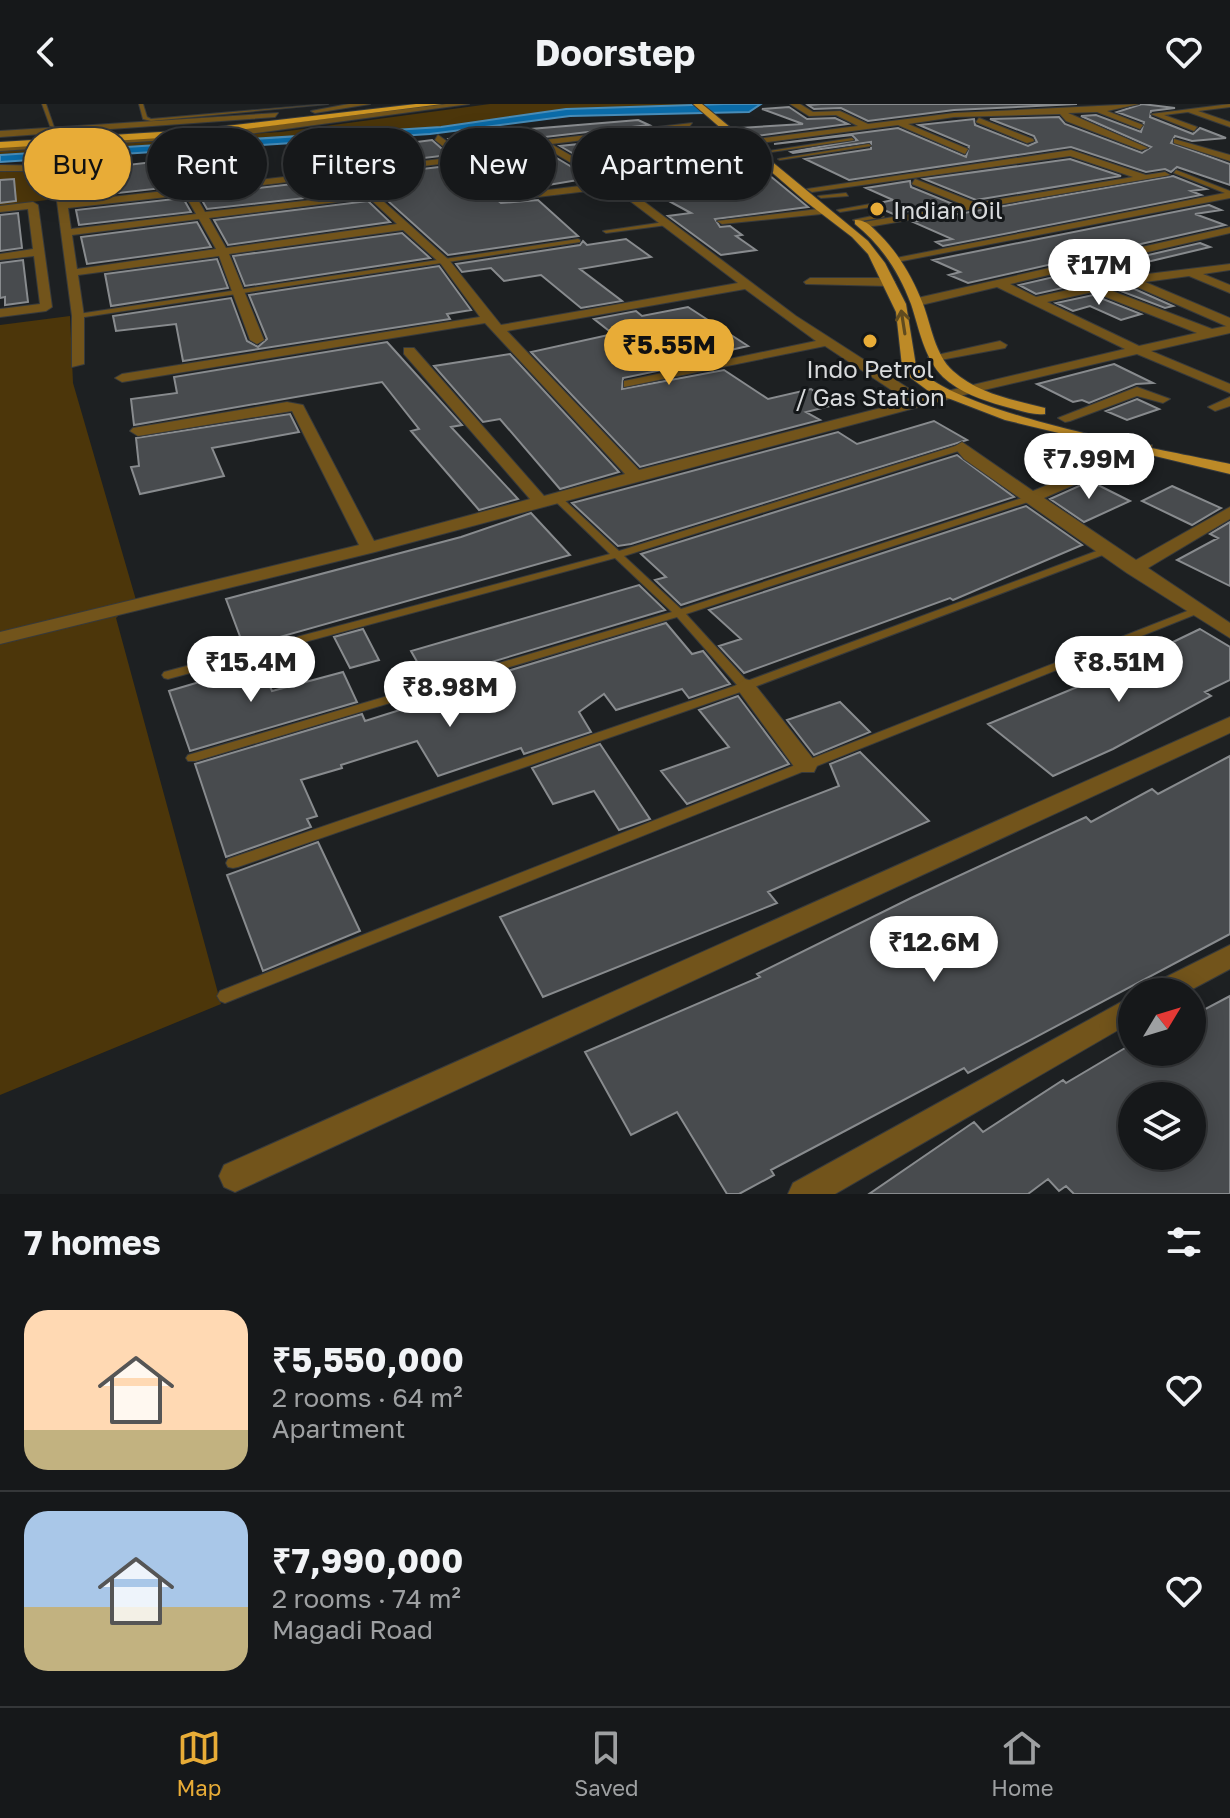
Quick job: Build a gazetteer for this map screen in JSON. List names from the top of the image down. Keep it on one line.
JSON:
{"places":["Indian Oil","Indo Petrol / Gas Station"],"north":"top right","page":{"header":"Doorstep","chip":["Buy","Rent","Filters","New","Apartment"],"price":["₹17M","₹5.55M","₹7.99M","₹15.4M","₹8.51M","₹8.98M","₹12.6M"],"heading":"7 homes","list":[{"name":"₹5,550,000","note":"2 rooms · 64 m² · Apartment"},{"name":"₹7,990,000","note":"2 rooms · 74 m² · Magadi Road"}],"tabs":["Map","Saved","Home"]}}
